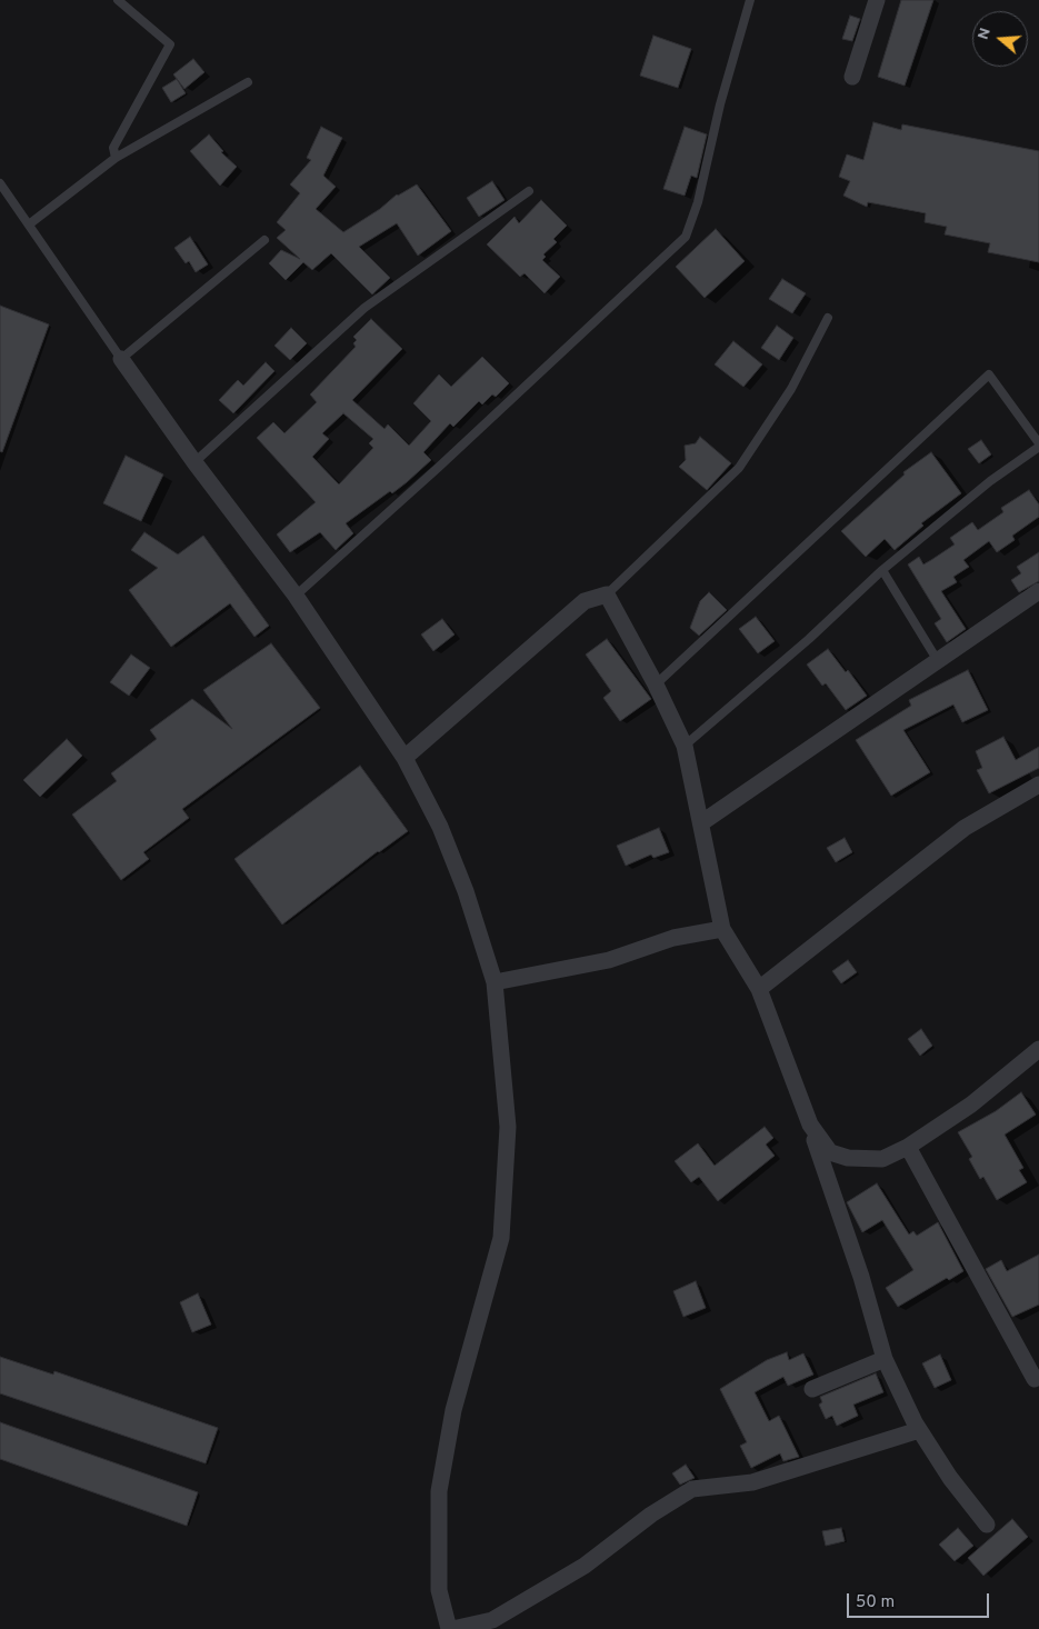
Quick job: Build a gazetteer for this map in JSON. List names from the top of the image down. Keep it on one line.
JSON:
{"scale_bar":"50 m","north":"left"}
